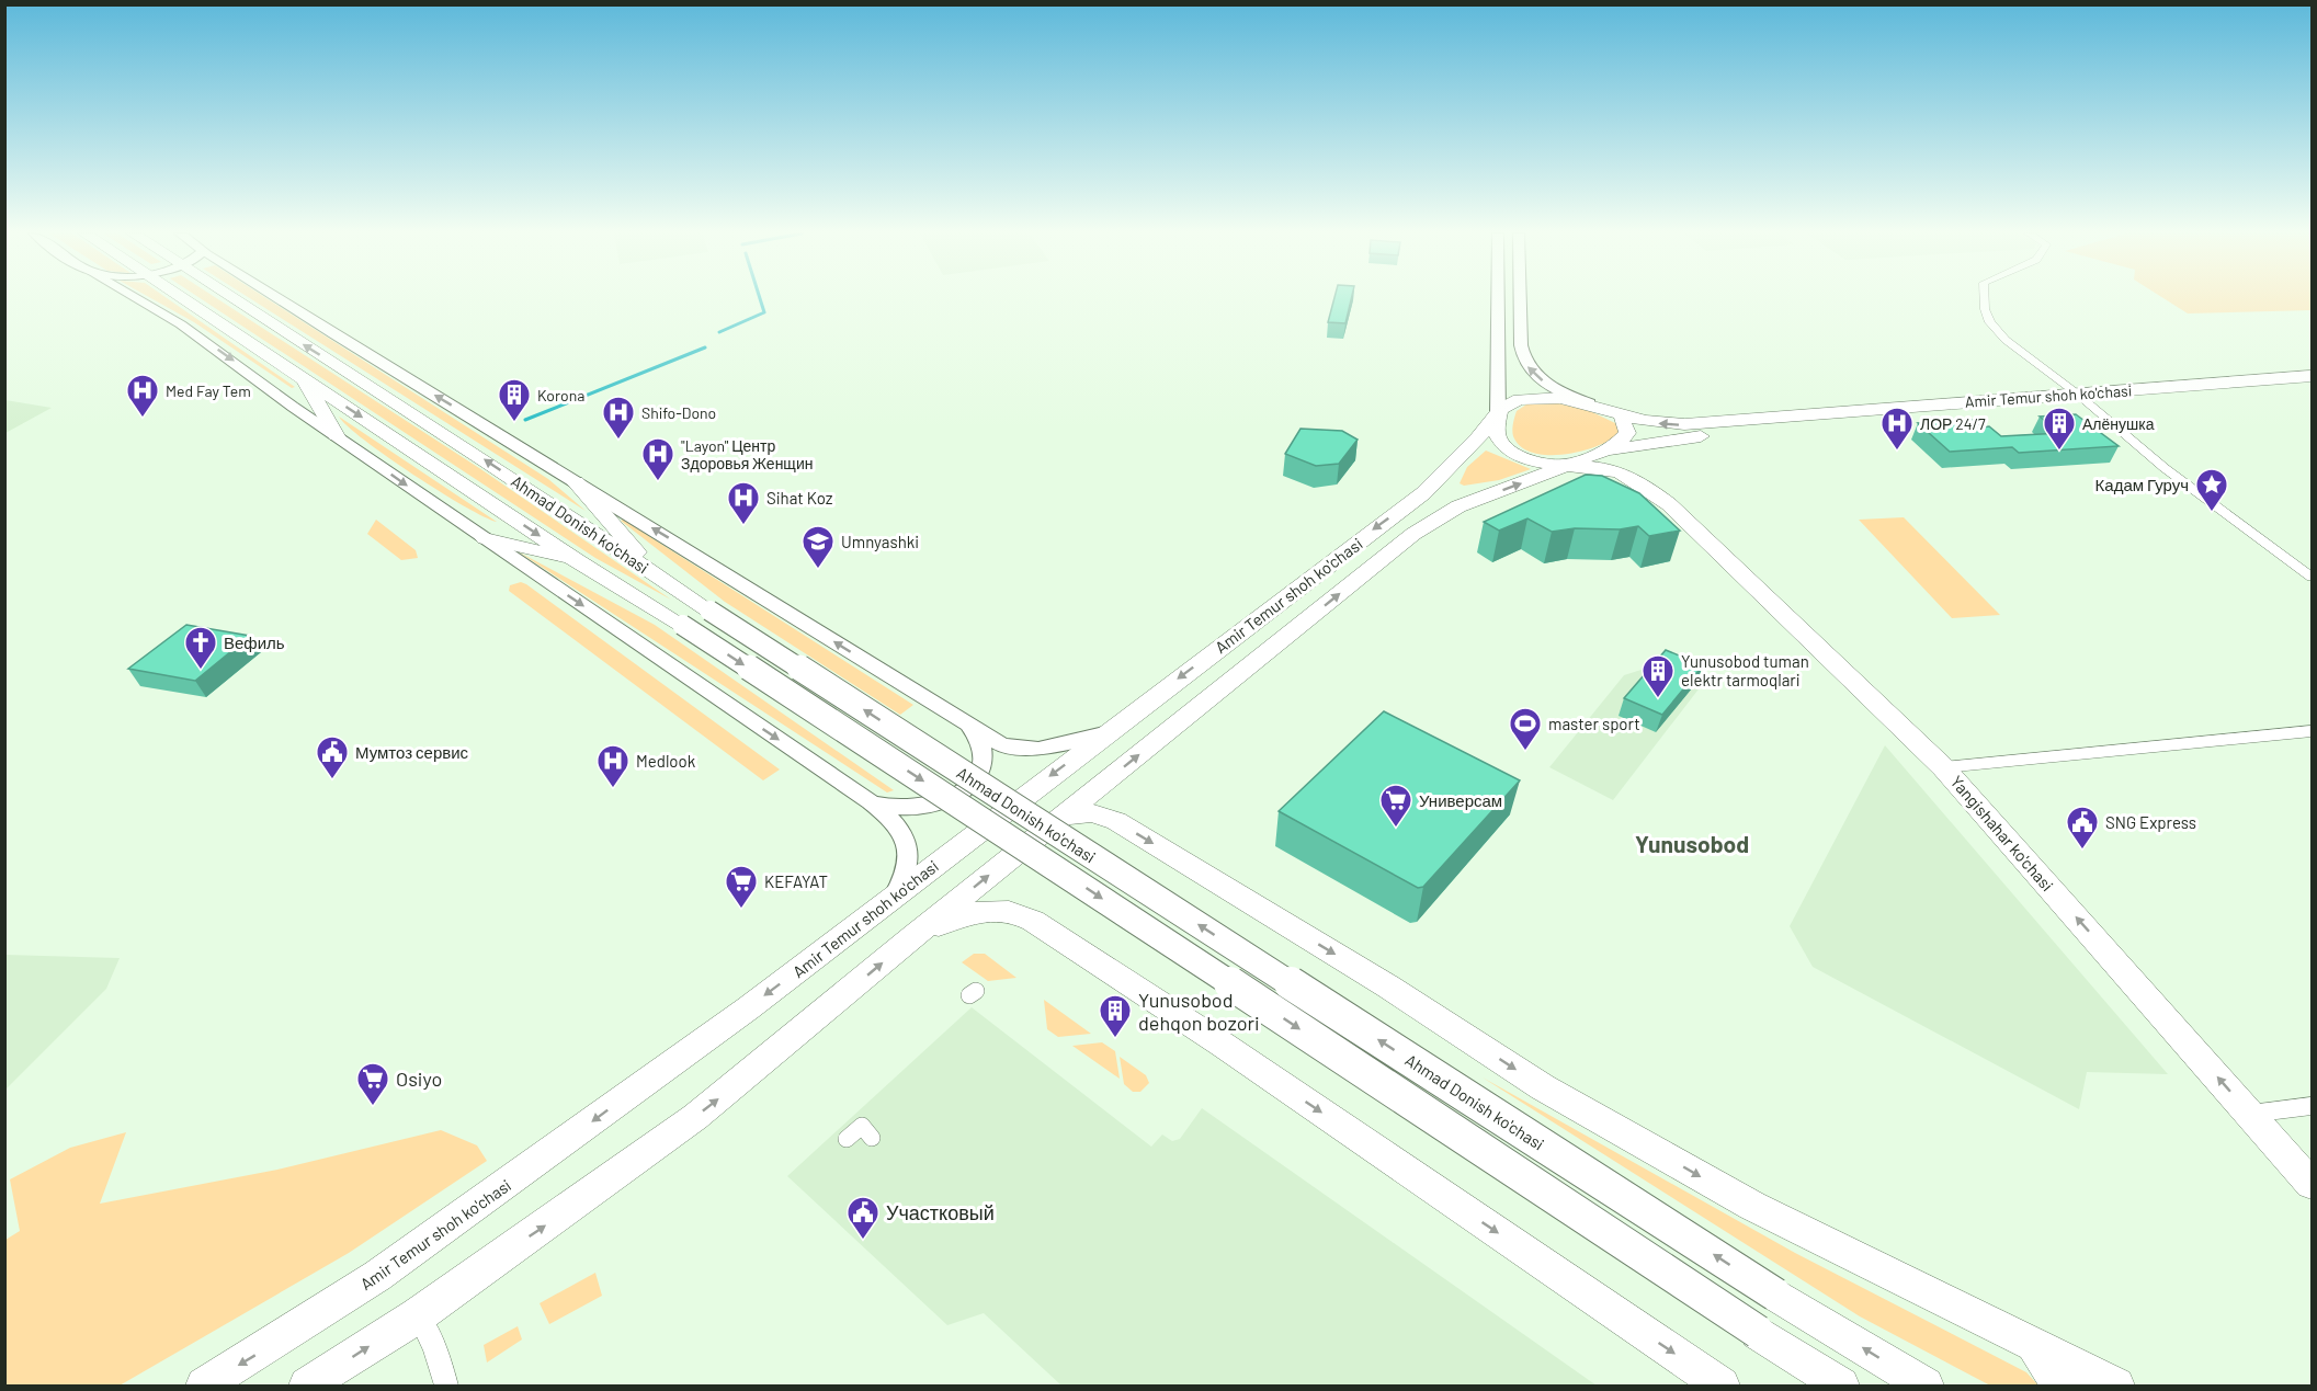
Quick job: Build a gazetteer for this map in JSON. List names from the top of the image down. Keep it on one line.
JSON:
{"streets":{"main road":["Amir Temur shoh ko'chasi","Ahmad Donish ko'chasi","Yangishahar ko'chasi"]},"crossings":[["Amir Temur shoh ko'chasi","Ahmad Donish ko'chasi"],["Amir Temur shoh ko'chasi","Yangishahar ko'chasi"]],"one_way":["Yangishahar ko'chasi"],"districts":["Yunusobod"],"places":{"hospital":["Med Fay Tem","Shifo-Dono","ЛОР 24/7","\"Layon\" Центр Здоровья Женщин","Sihat Koz","Medlook"],"building":["Korona","Алёнушка","Yunusobod tuman elektr tarmoqlari","Yunusobod dehqon bozori"],"place":["Кадам Гуруч"],"school or university":["Umnyashki"],"church":["Вефиль"],"sports":["master sport"],"public building":["Мумтоз сервис","SNG Express","Участковый"],"supermarket":["Универсам","KEFAYAT","Osiyo"]}}
